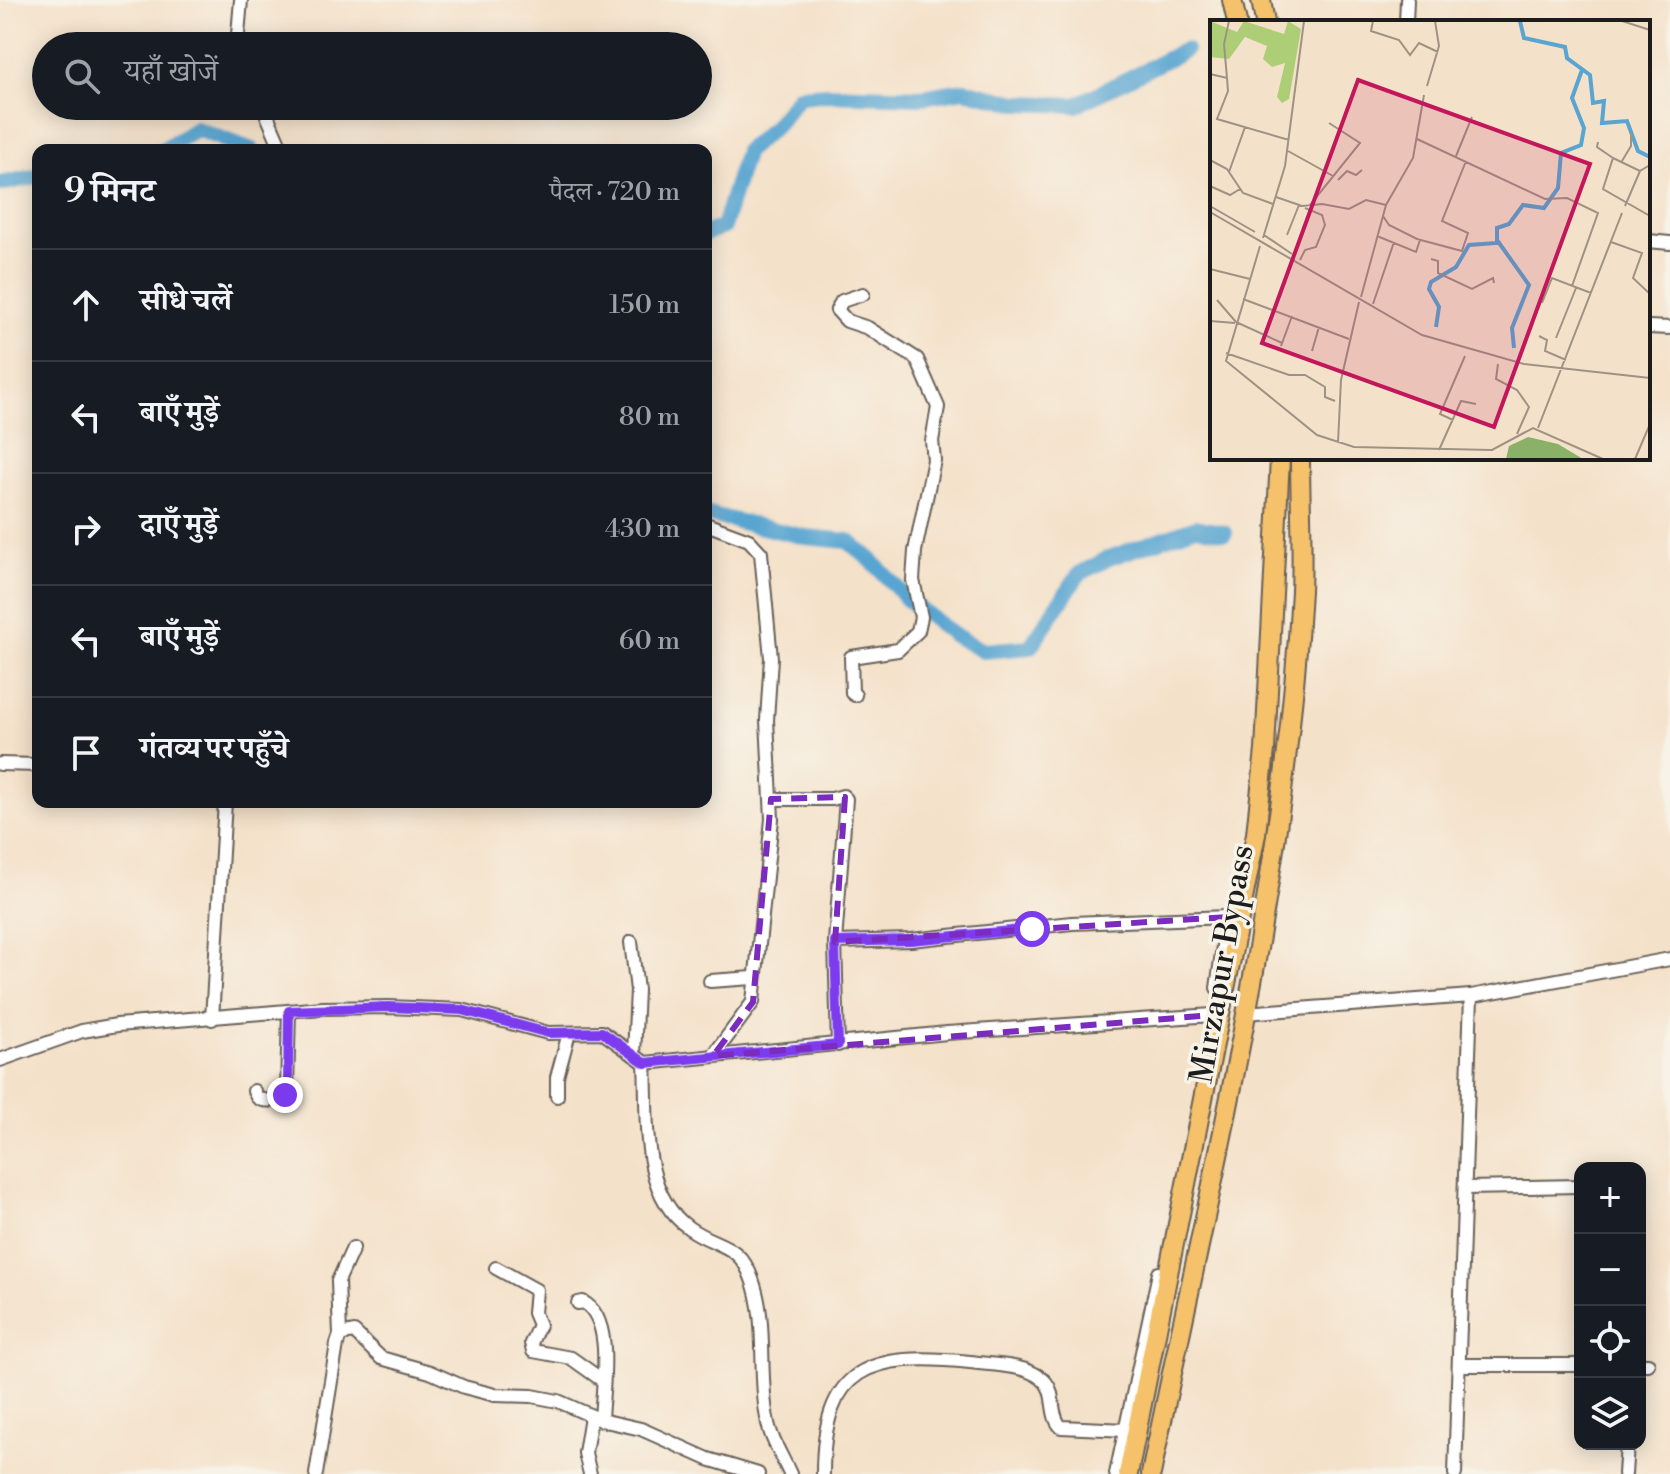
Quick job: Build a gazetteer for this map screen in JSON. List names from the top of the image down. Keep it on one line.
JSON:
{"streets":{"highway":["Mirzapur Bypass"]},"page":{"search":"यहाँ खोजें","heading":["9 मिनट","पैदल · 720 m"],"list":[["सीधे चलें","150 m"],["बाएँ मुड़ें","80 m"],["दाएँ मुड़ें","430 m"],["बाएँ मुड़ें","60 m"],"गंतव्य पर पहुँचे"],"map_buttons":["+","−"]}}
